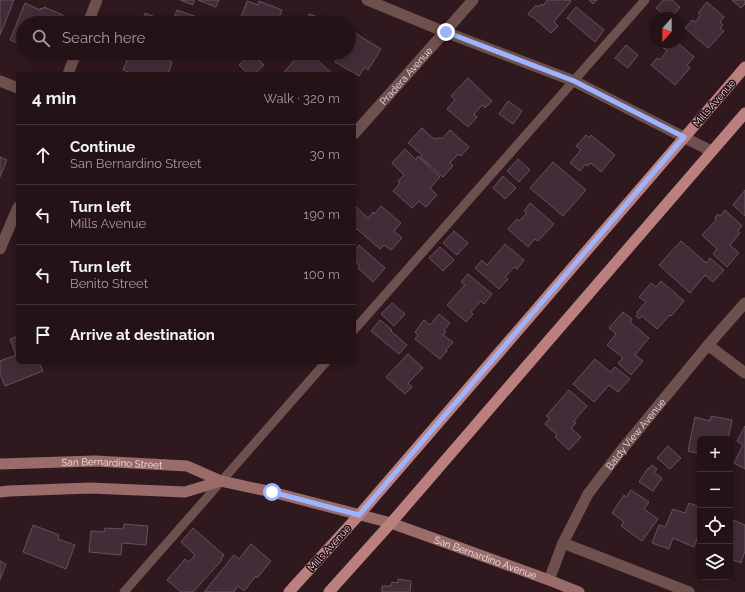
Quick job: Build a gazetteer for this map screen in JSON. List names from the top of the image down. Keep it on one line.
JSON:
{"streets":{"main road":["Mills Avenue","San Bernardino Street","San Bernardino Avenue"],"street":["Pradera Avenue","Baldy View Avenue"]},"crossings":[["Mills Avenue","San Bernardino Street"],["Baldy View Avenue","San Bernardino Avenue"],["San Bernardino Street","San Bernardino Avenue"]],"north":"bottom","page":{"search":"Search here","heading":["4 min","Walk · 320 m"],"list":[["Continue","San Bernardino Street","30 m"],["Turn left","Mills Avenue","190 m"],["Turn left","Benito Street","100 m"],"Arrive at destination"],"map_buttons":["+","−"]}}
